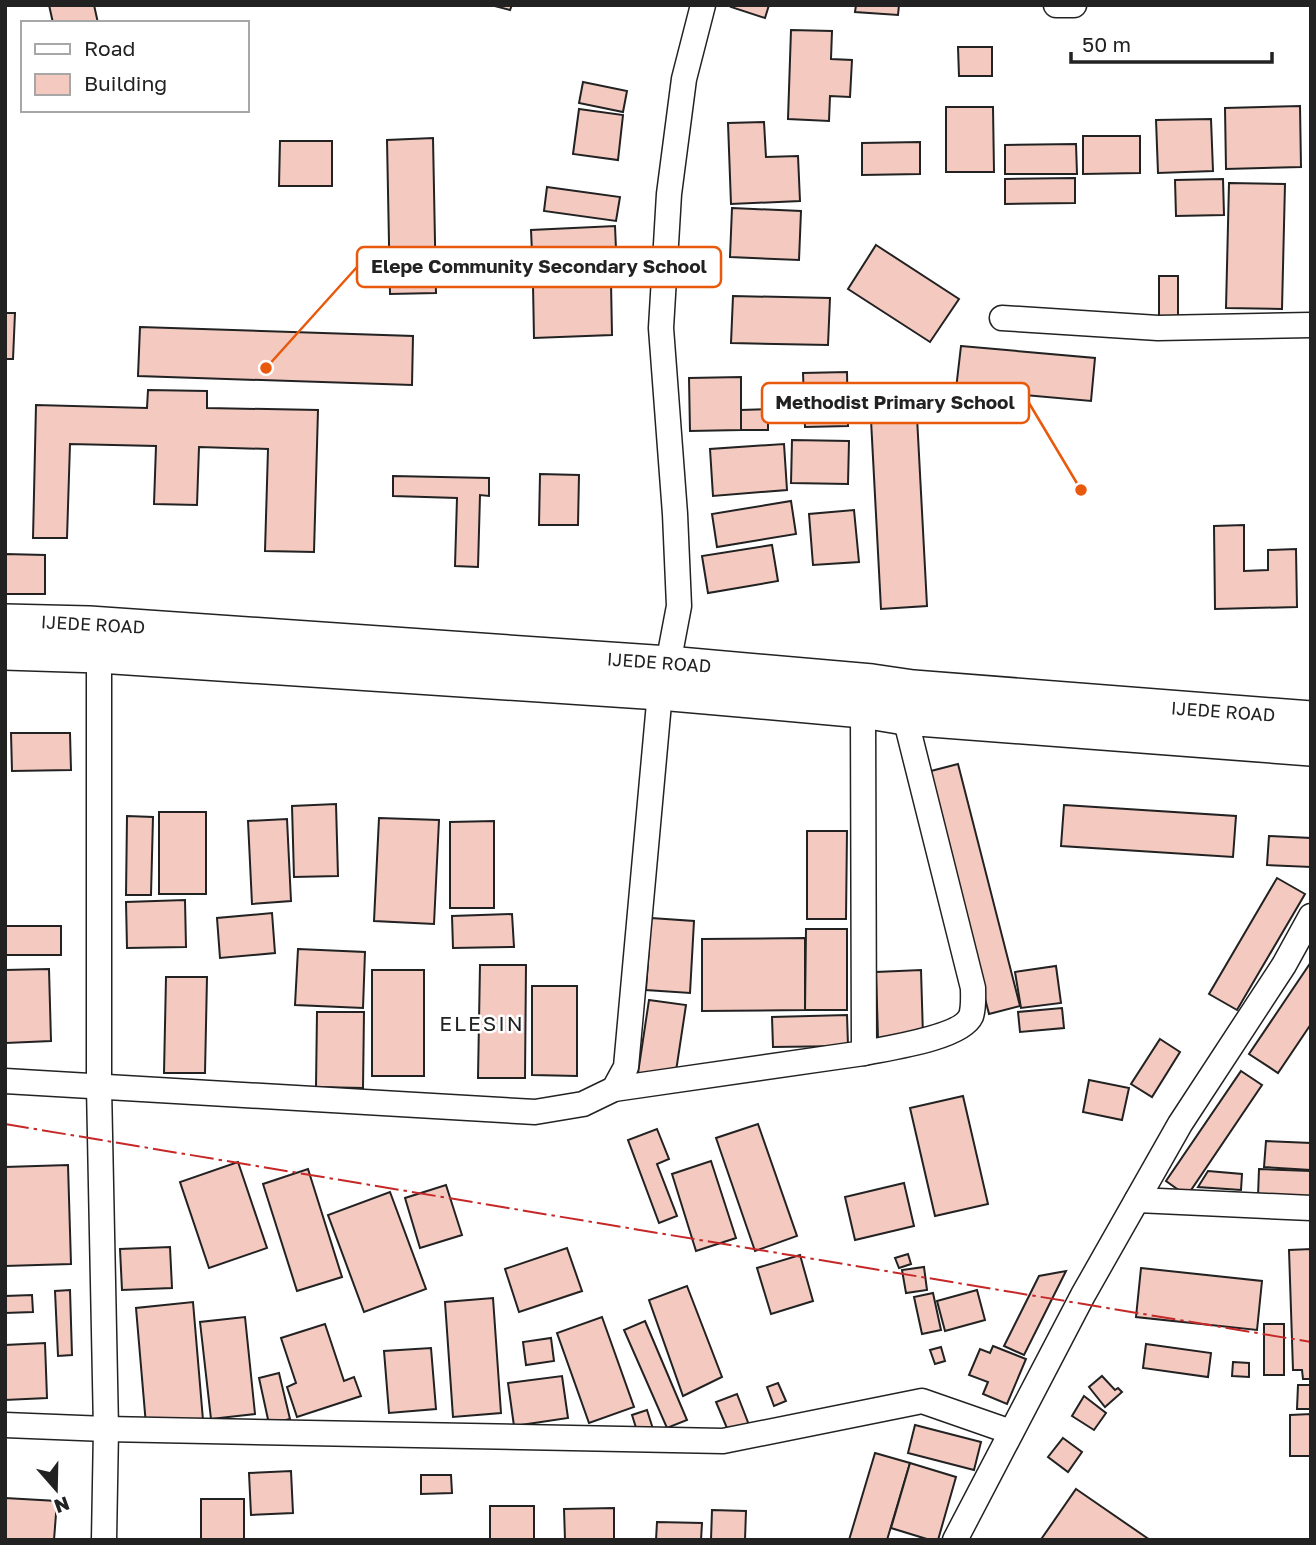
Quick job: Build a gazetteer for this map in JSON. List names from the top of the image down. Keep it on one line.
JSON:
{"streets":{"main road":["IJEDE ROAD"]},"districts":["ELESIN"],"places":["Elepe Community Secondary School","Methodist Primary School"],"legend":["Road","Building"],"scale_bar":"50 m","north":"bottom"}
